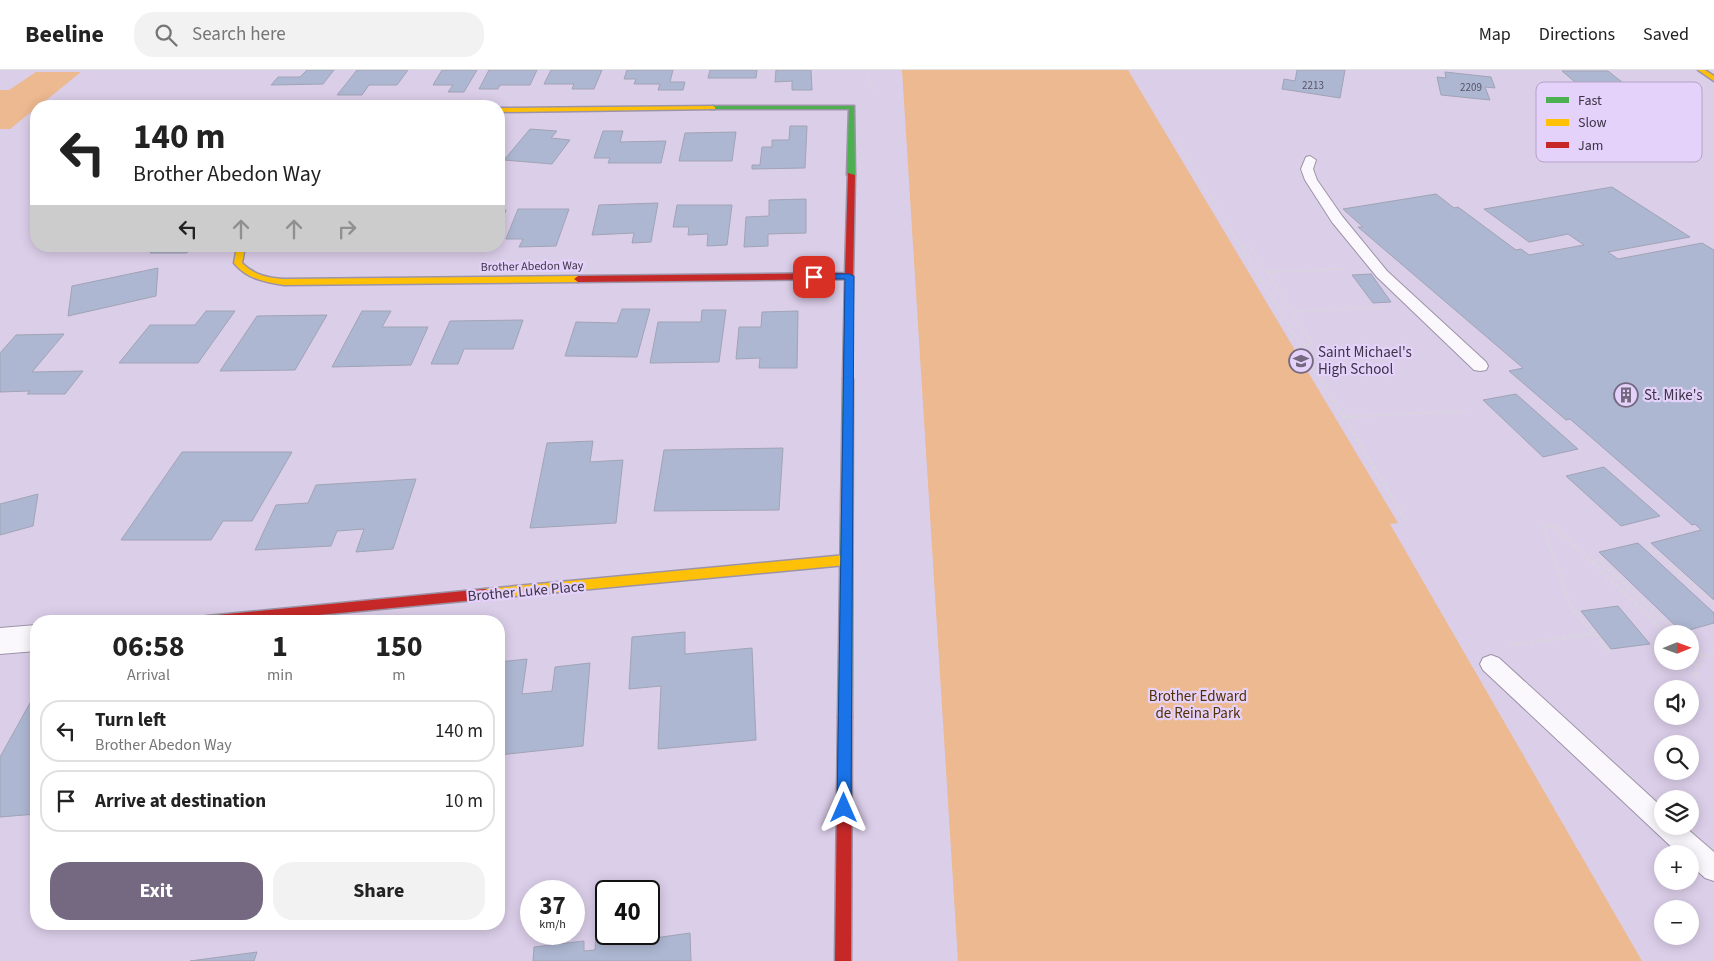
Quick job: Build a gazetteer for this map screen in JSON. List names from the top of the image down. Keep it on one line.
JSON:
{"streets":{"street":["Brother Abedon Way","Brother Luke Place"]},"parks":["Brother Edward de Reina Park"],"places":{"school or university":["Saint Michael's High School"],"building":["St. Mike's"]},"house_numbers":["2213","2209"],"legend":["Fast","Slow","Jam"],"north":"right","page":{"header":"Beeline","search":"Search here","nav":["Map","Directions","Saved"],"turn":["140 m","Brother Abedon Way"],"eta":["06:58","Arrival","1","min","150","m"],"map_buttons":["+","−"],"list":[{"name":"Turn left","note":"Brother Abedon Way","value":"140 m"},{"name":"Arrive at destination","value":"10 m"}],"buttons":["Exit","Share"],"speed":"37 km/h","limit":"40"}}
